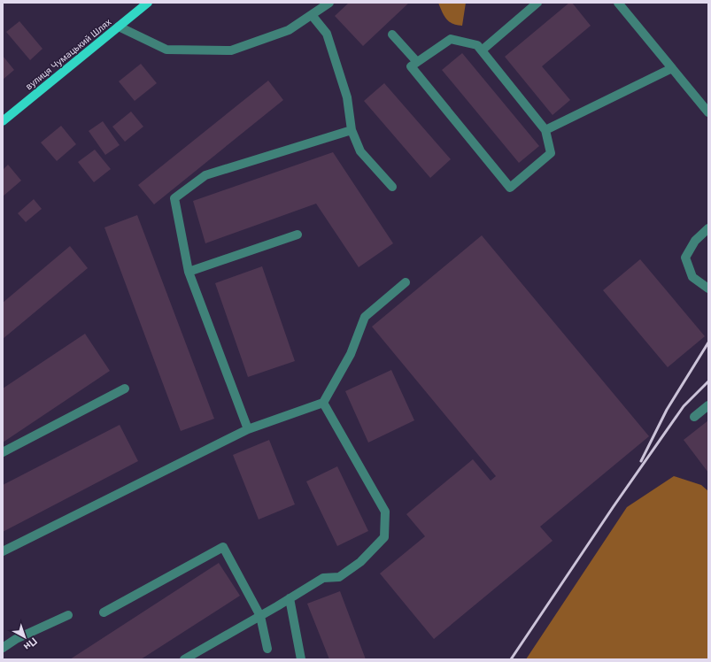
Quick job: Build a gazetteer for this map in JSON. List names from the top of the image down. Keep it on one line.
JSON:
{"streets":{"main road":["вулиця Чумацький Шлях"]},"north":"bottom right"}
